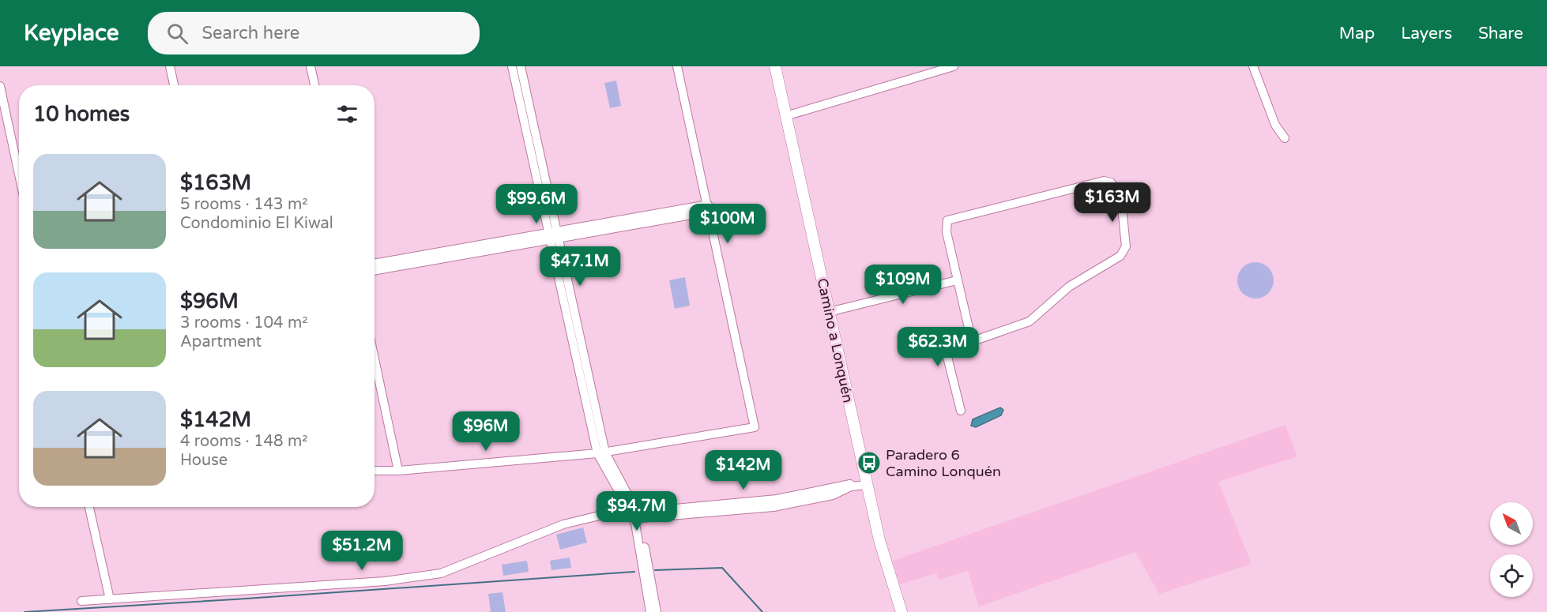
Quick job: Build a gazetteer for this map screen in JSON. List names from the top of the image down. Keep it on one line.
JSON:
{"streets":{"main road":["Camino a Lonquén"]},"places":{"bus stop":["Paradero 6 Camino Lonquén"]},"north":"top left","page":{"header":"Keyplace","search":"Search here","nav":["Map","Layers","Share"],"heading":"10 homes","list":[{"name":"$163M","note":"5 rooms · 143 m² · Condominio El Kiwal"},{"name":"$96M","note":"3 rooms · 104 m² · Apartment"},{"name":"$142M","note":"4 rooms · 148 m² · House"}],"price":["$163M","$99.6M","$100M","$47.1M","$109M","$62.3M","$96M","$142M","$94.7M","$51.2M"]}}
